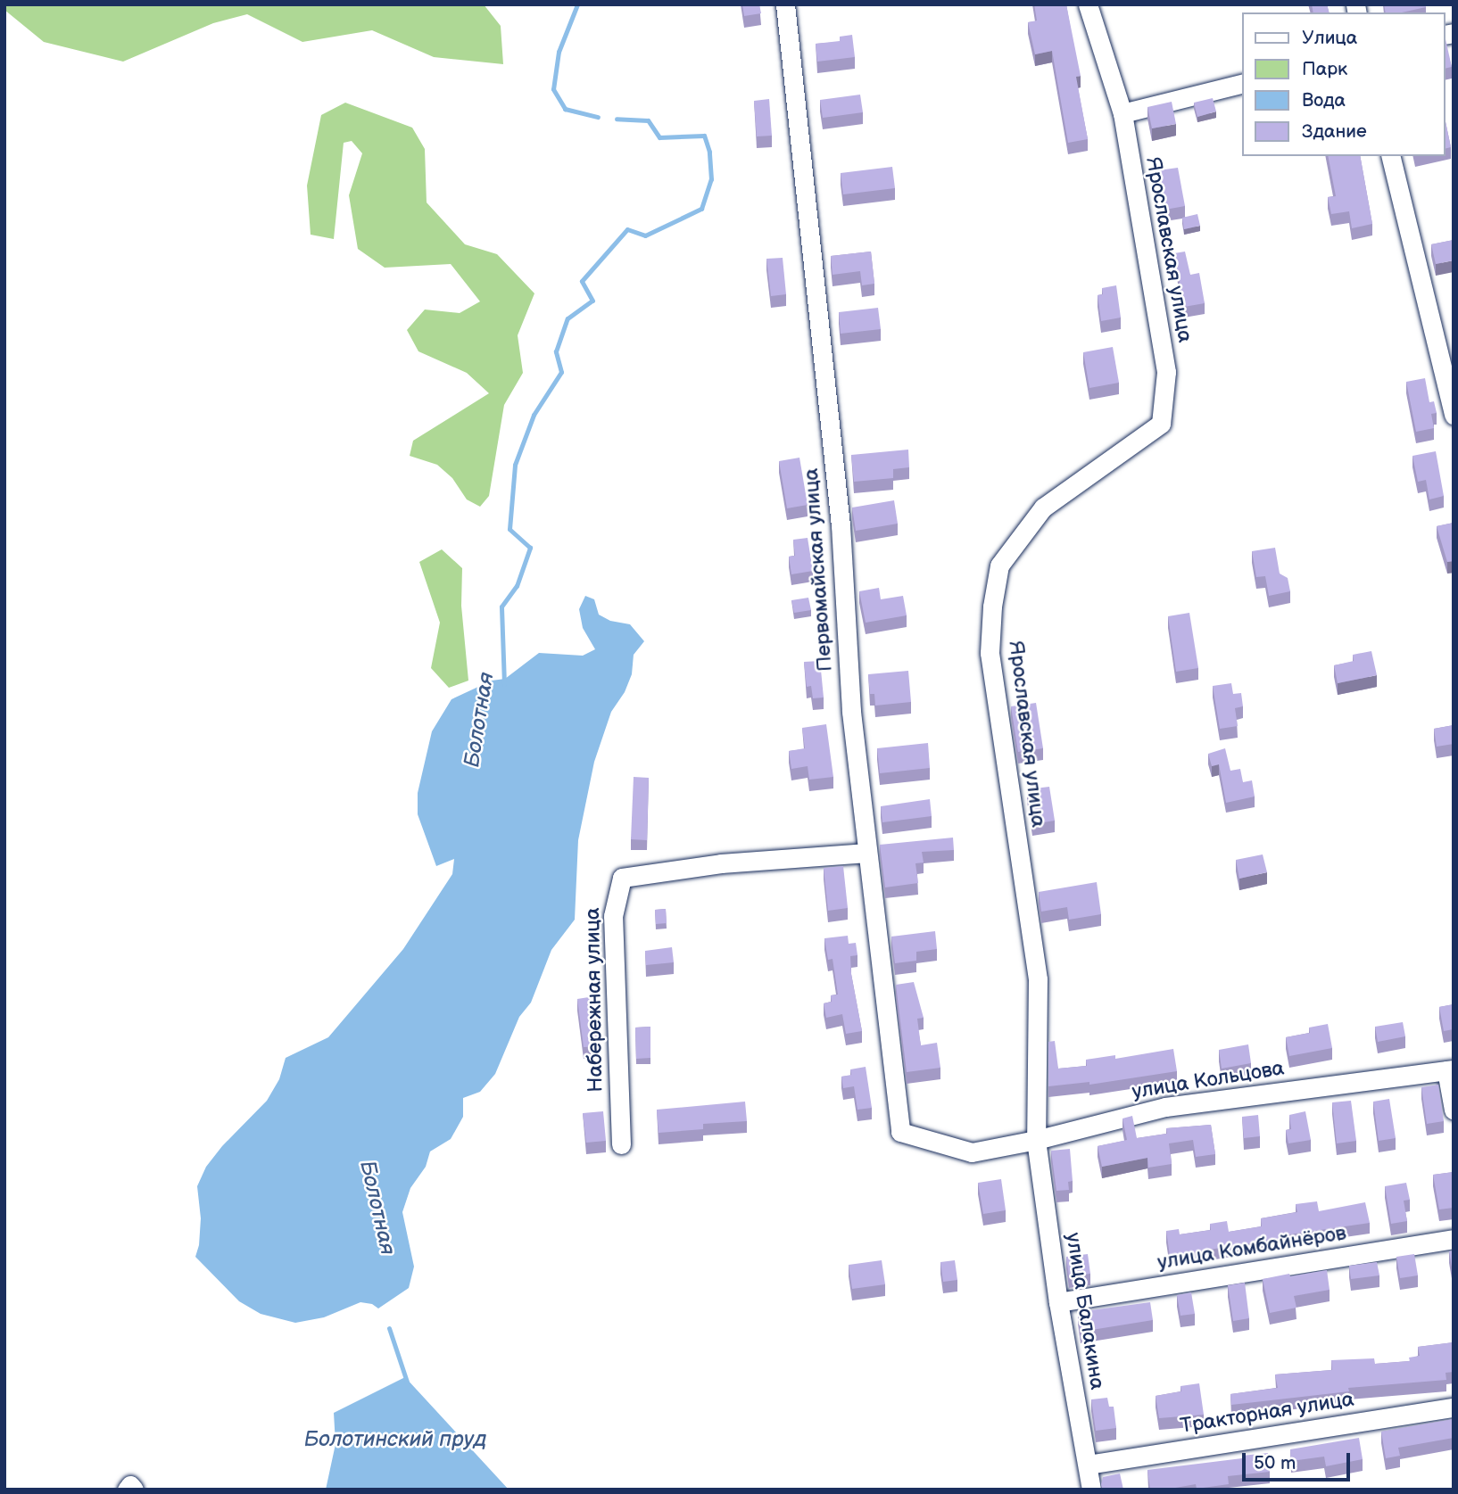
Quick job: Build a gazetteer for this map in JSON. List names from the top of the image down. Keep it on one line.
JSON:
{"streets":{"street":["Ярославская улица","Первомайская улица","Набережная улица","улица Кольцова","улица Комбайнёров","улица Балакина","Тракторная улица"]},"crossings":[["Ярославская улица","улица Кольцова"],["Ярославская улица","улица Балакина"],["Первомайская улица","Набережная улица"],["Первомайская улица","улица Кольцова"],["улица Кольцова","улица Балакина"],["улица Комбайнёров","улица Балакина"],["улица Балакина","Тракторная улица"]],"water":["Болотная","Болотинский пруд"],"legend":["Улица","Парк","Вода","Здание"],"scale_bar":"50 m"}
